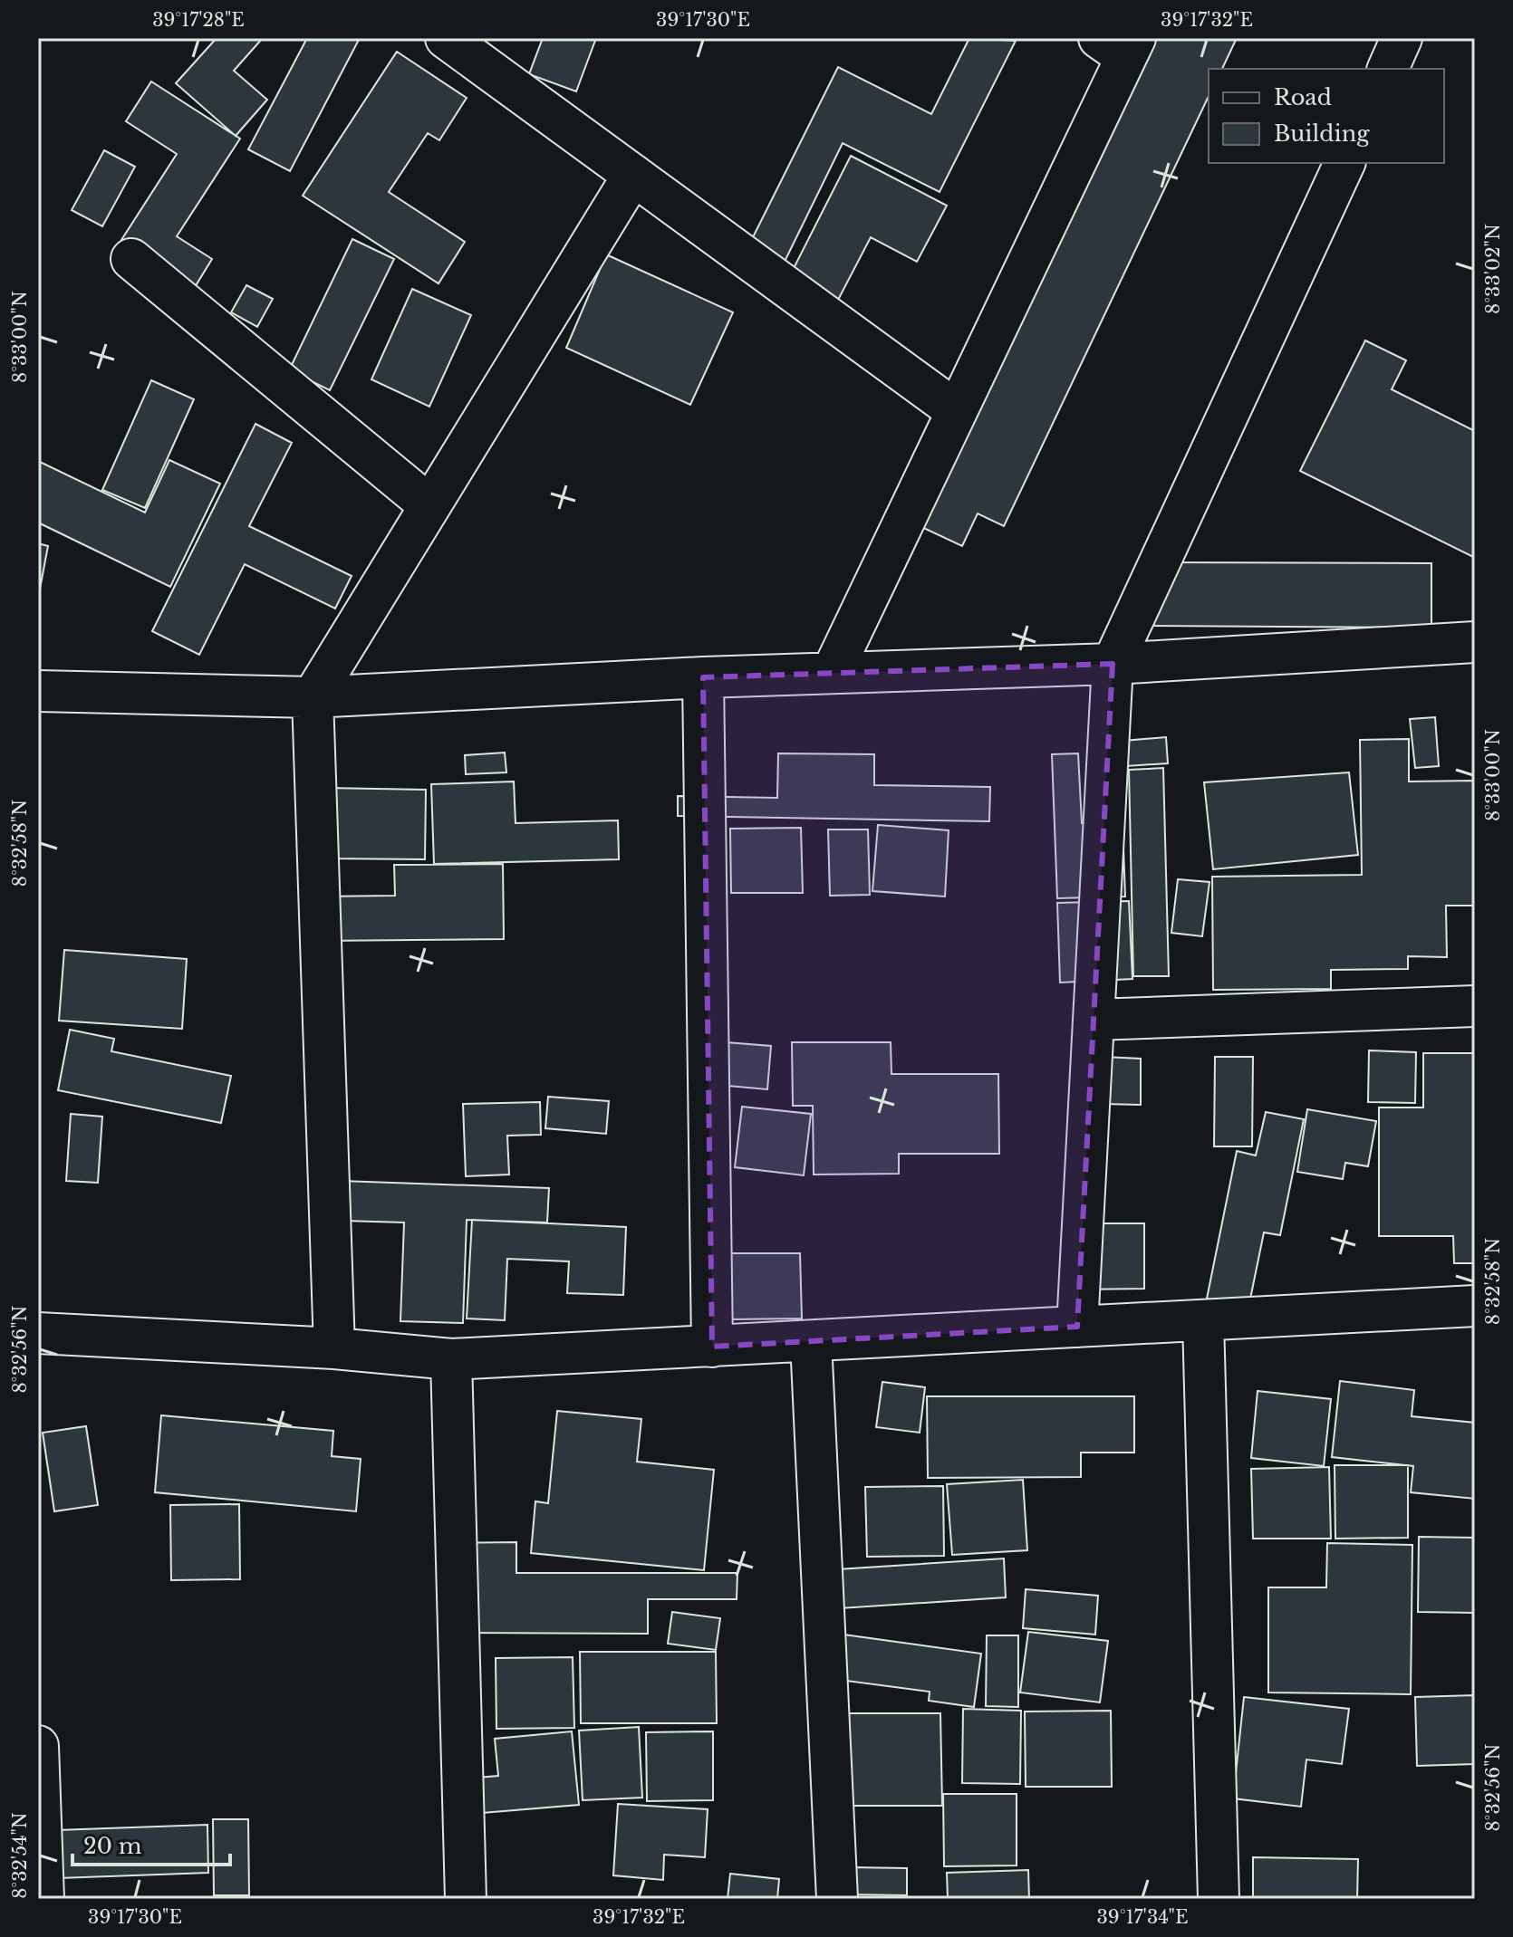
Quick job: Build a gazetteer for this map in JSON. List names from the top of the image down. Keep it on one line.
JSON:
{"legend":["Road","Building"],"scale_bar":"20 m","coordinates":["39°17'28\"E","39°17'30\"E","39°17'32\"E","8°33'02\"N","8°33'00\"N","8°32'58\"N","8°32'56\"N","8°32'54\"N","39°17'34\"E"]}
